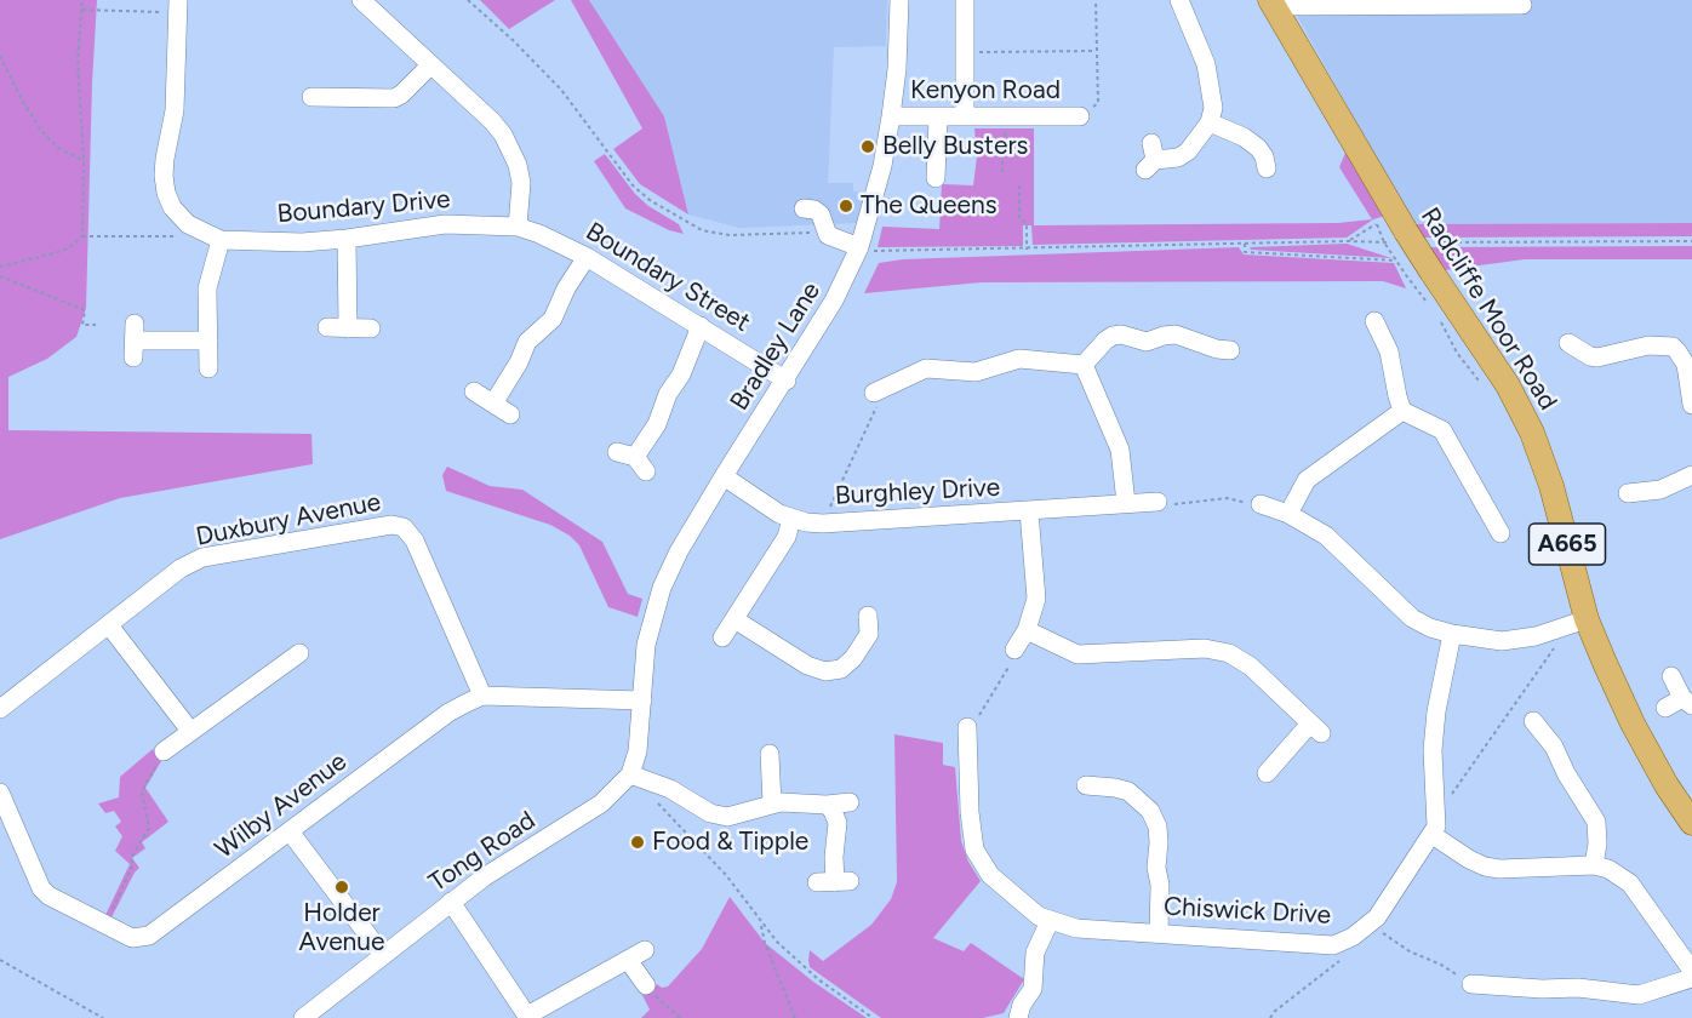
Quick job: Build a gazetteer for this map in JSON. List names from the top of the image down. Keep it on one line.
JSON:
{"streets":{"main road":["Radcliffe Moor Road","A665"],"street":["Kenyon Road","Boundary Drive","Boundary Street","Bradley Lane","Burghley Drive","Duxbury Avenue","Wilby Avenue","Tong Road","Chiswick Drive"]},"crossings":[["Kenyon Road","Bradley Lane"],["Boundary Drive","Boundary Street"],["Boundary Street","Bradley Lane"],["Bradley Lane","Burghley Drive"],["Bradley Lane","Wilby Avenue"],["Duxbury Avenue","Wilby Avenue"]],"places":["Belly Busters","The Queens","Food & Tipple","Holder Avenue"]}
